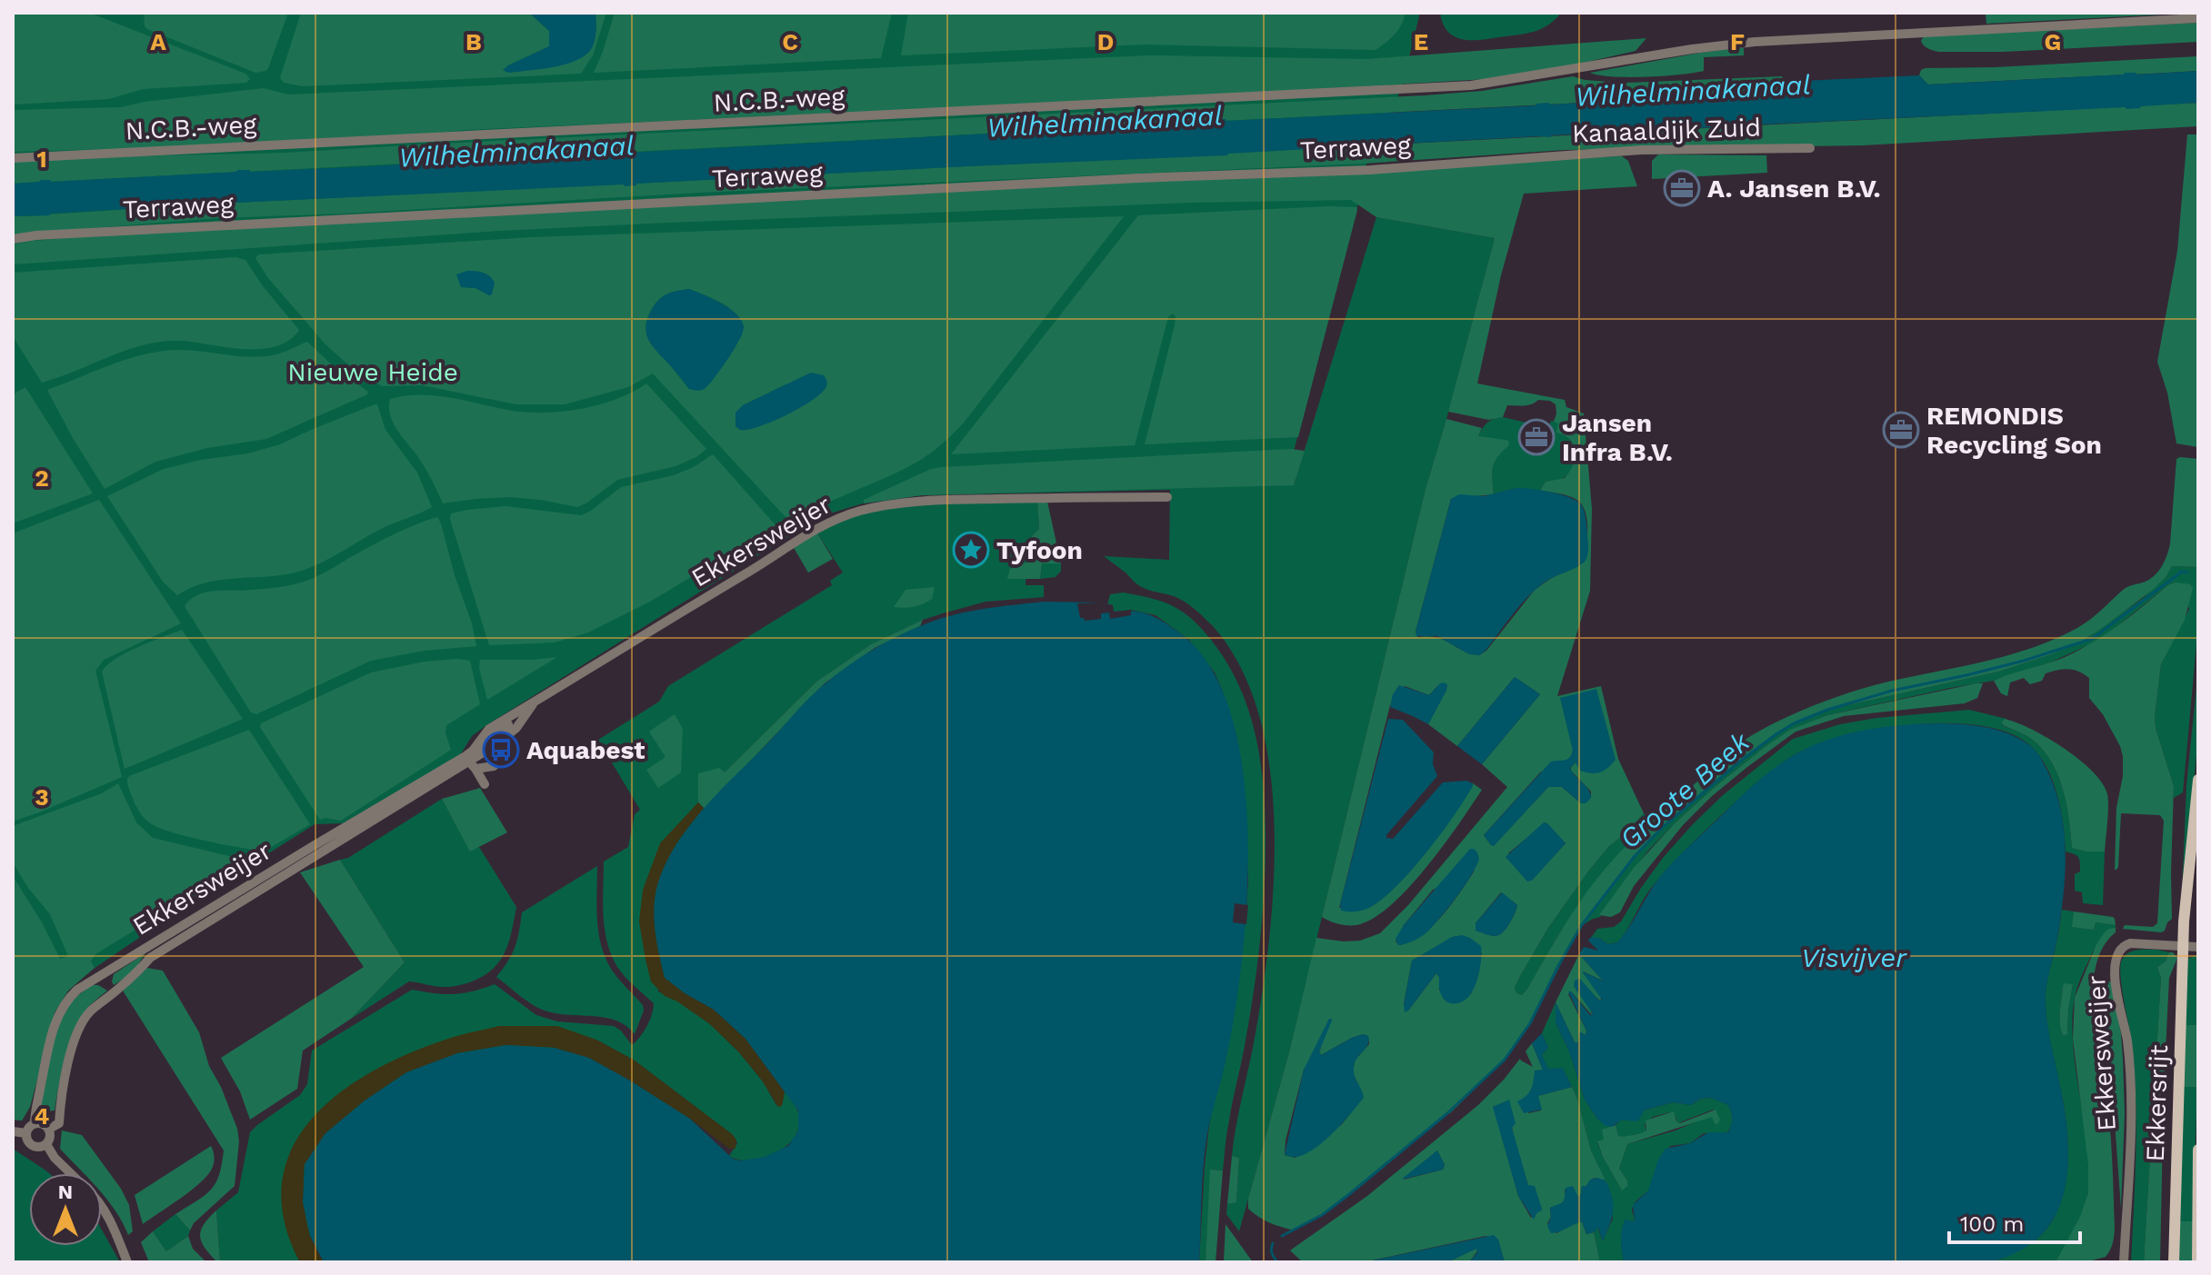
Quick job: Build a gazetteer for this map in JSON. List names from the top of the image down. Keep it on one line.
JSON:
{"streets":{"main road":["Ekkersrijt"],"street":["N.C.B.-weg","Kanaaldijk Zuid","Terraweg","Ekkersweijer"]},"crossings":[["Kanaaldijk Zuid","Terraweg"],["Ekkersweijer","Ekkersrijt"]],"water":["Wilhelminakanaal","Groote Beek","Visvijver"],"parks":["Nieuwe Heide"],"places":{"office":["A. Jansen B.V.","REMONDIS Recycling Son","Jansen Infra B.V."],"place":["Tyfoon"],"bus stop":["Aquabest"]},"scale_bar":"100 m","north":"top","grid":{"columns":["A","B","C","D","E","F","G"],"rows":["1","2","3","4"]}}
